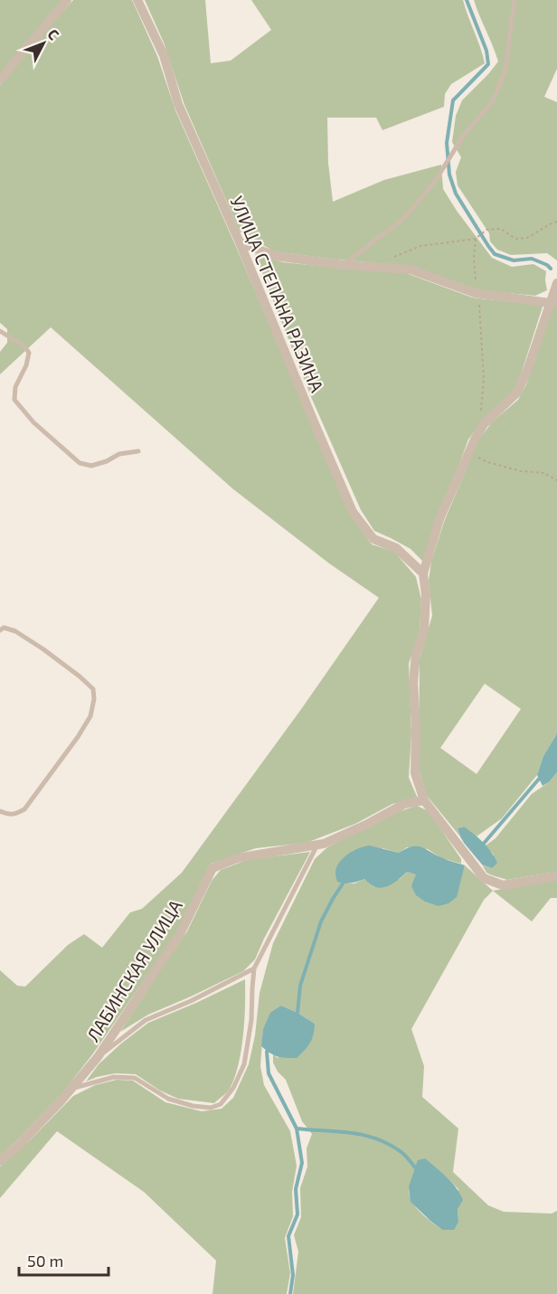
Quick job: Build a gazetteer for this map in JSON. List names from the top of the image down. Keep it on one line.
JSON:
{"streets":{"street":["УЛИЦА СТЕПАНА РАЗИНА","ЛАБИНСКАЯ УЛИЦА"]},"scale_bar":"50 m","north":"top right"}
